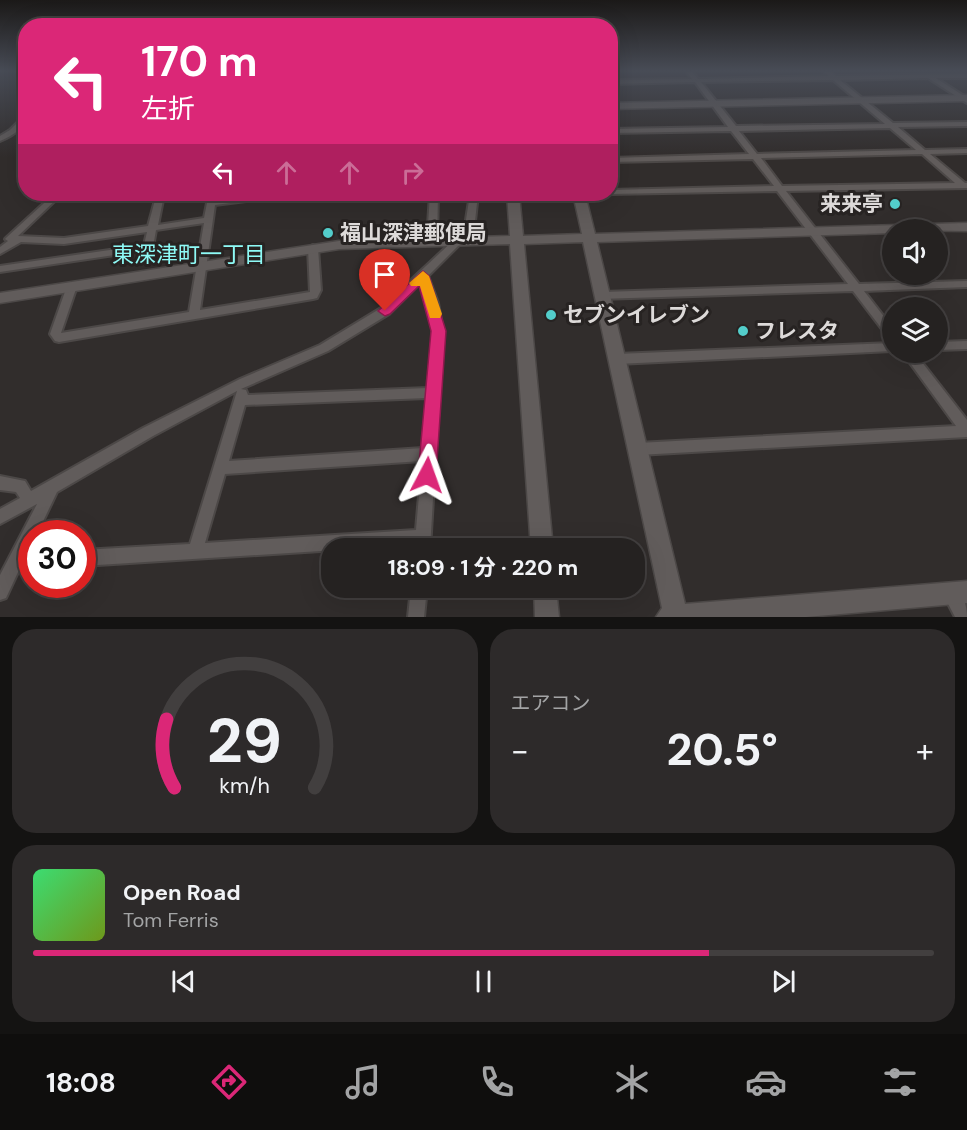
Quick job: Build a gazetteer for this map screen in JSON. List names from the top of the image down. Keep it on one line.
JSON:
{"districts":["東深津町一丁目"],"places":["来来亭","福山深津郵便局","セブンイレブン","フレスタ"],"page":{"turn":["170 m","左折"],"limit":"30","trip":"18:09 · 1 分 · 220 m","tile":"エアコン","heat":["−","20.5°","+"],"song":["Open Road","Tom Ferris"],"tabs":"18:08","gauge":["29","km/h"]}}
